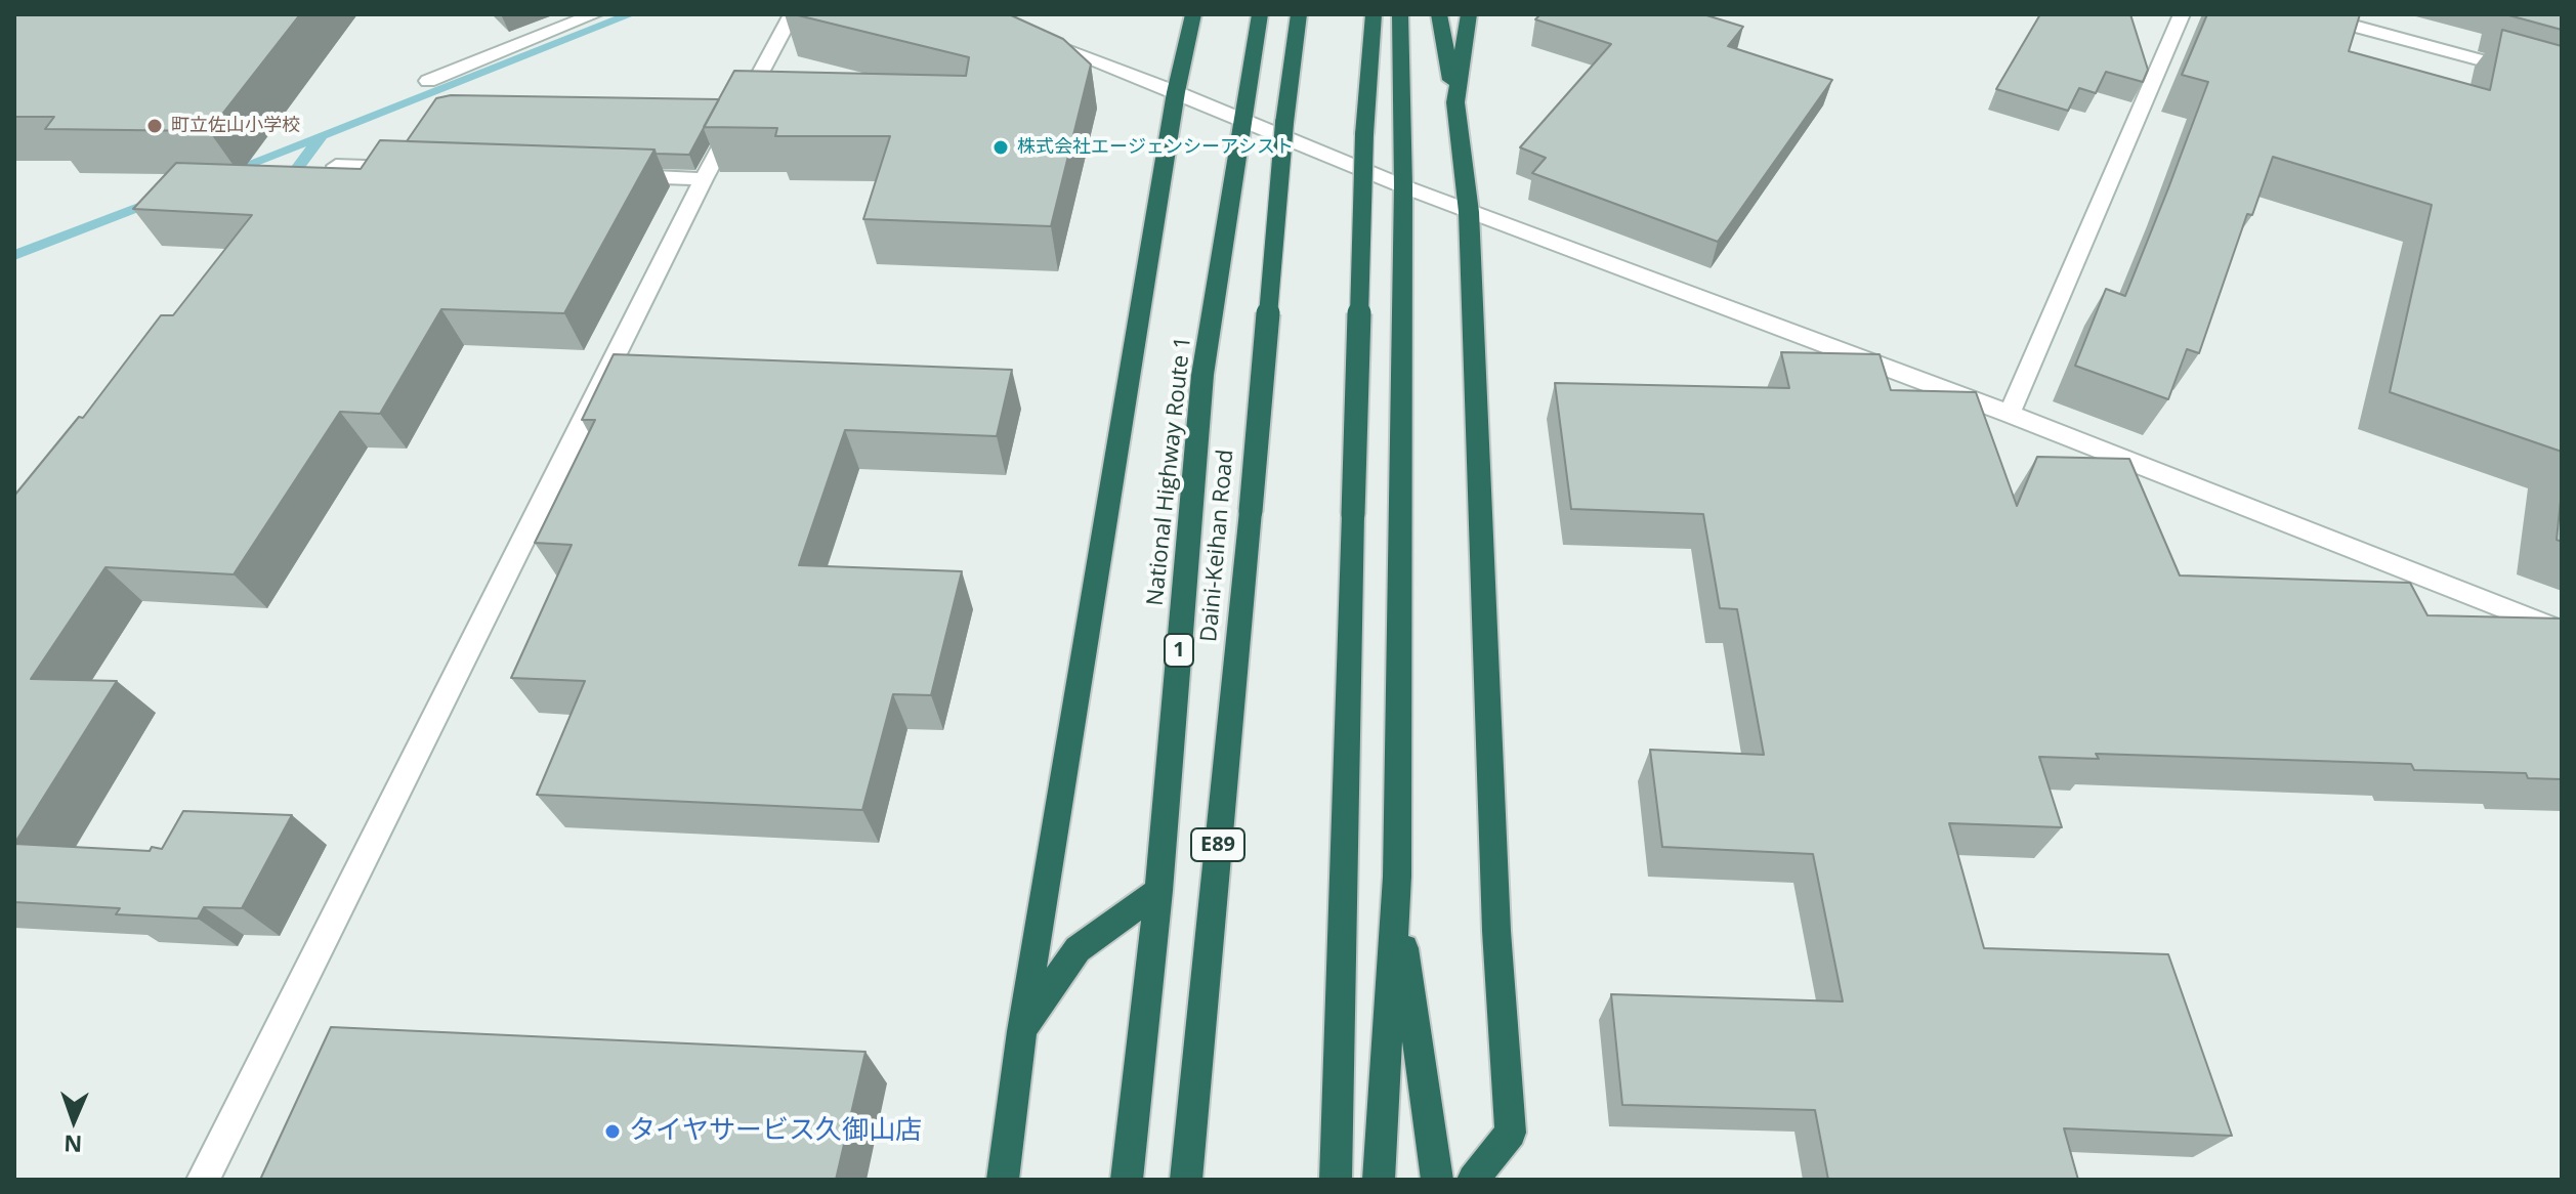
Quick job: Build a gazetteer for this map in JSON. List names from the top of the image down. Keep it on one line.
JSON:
{"streets":{"highway":["National Highway Route 1","Daini-Keihan Road","1","E89"]},"places":["町立佐山小学校","株式会社エージェンシーアシスト","タイヤサービス久御山店"],"north":"bottom"}
